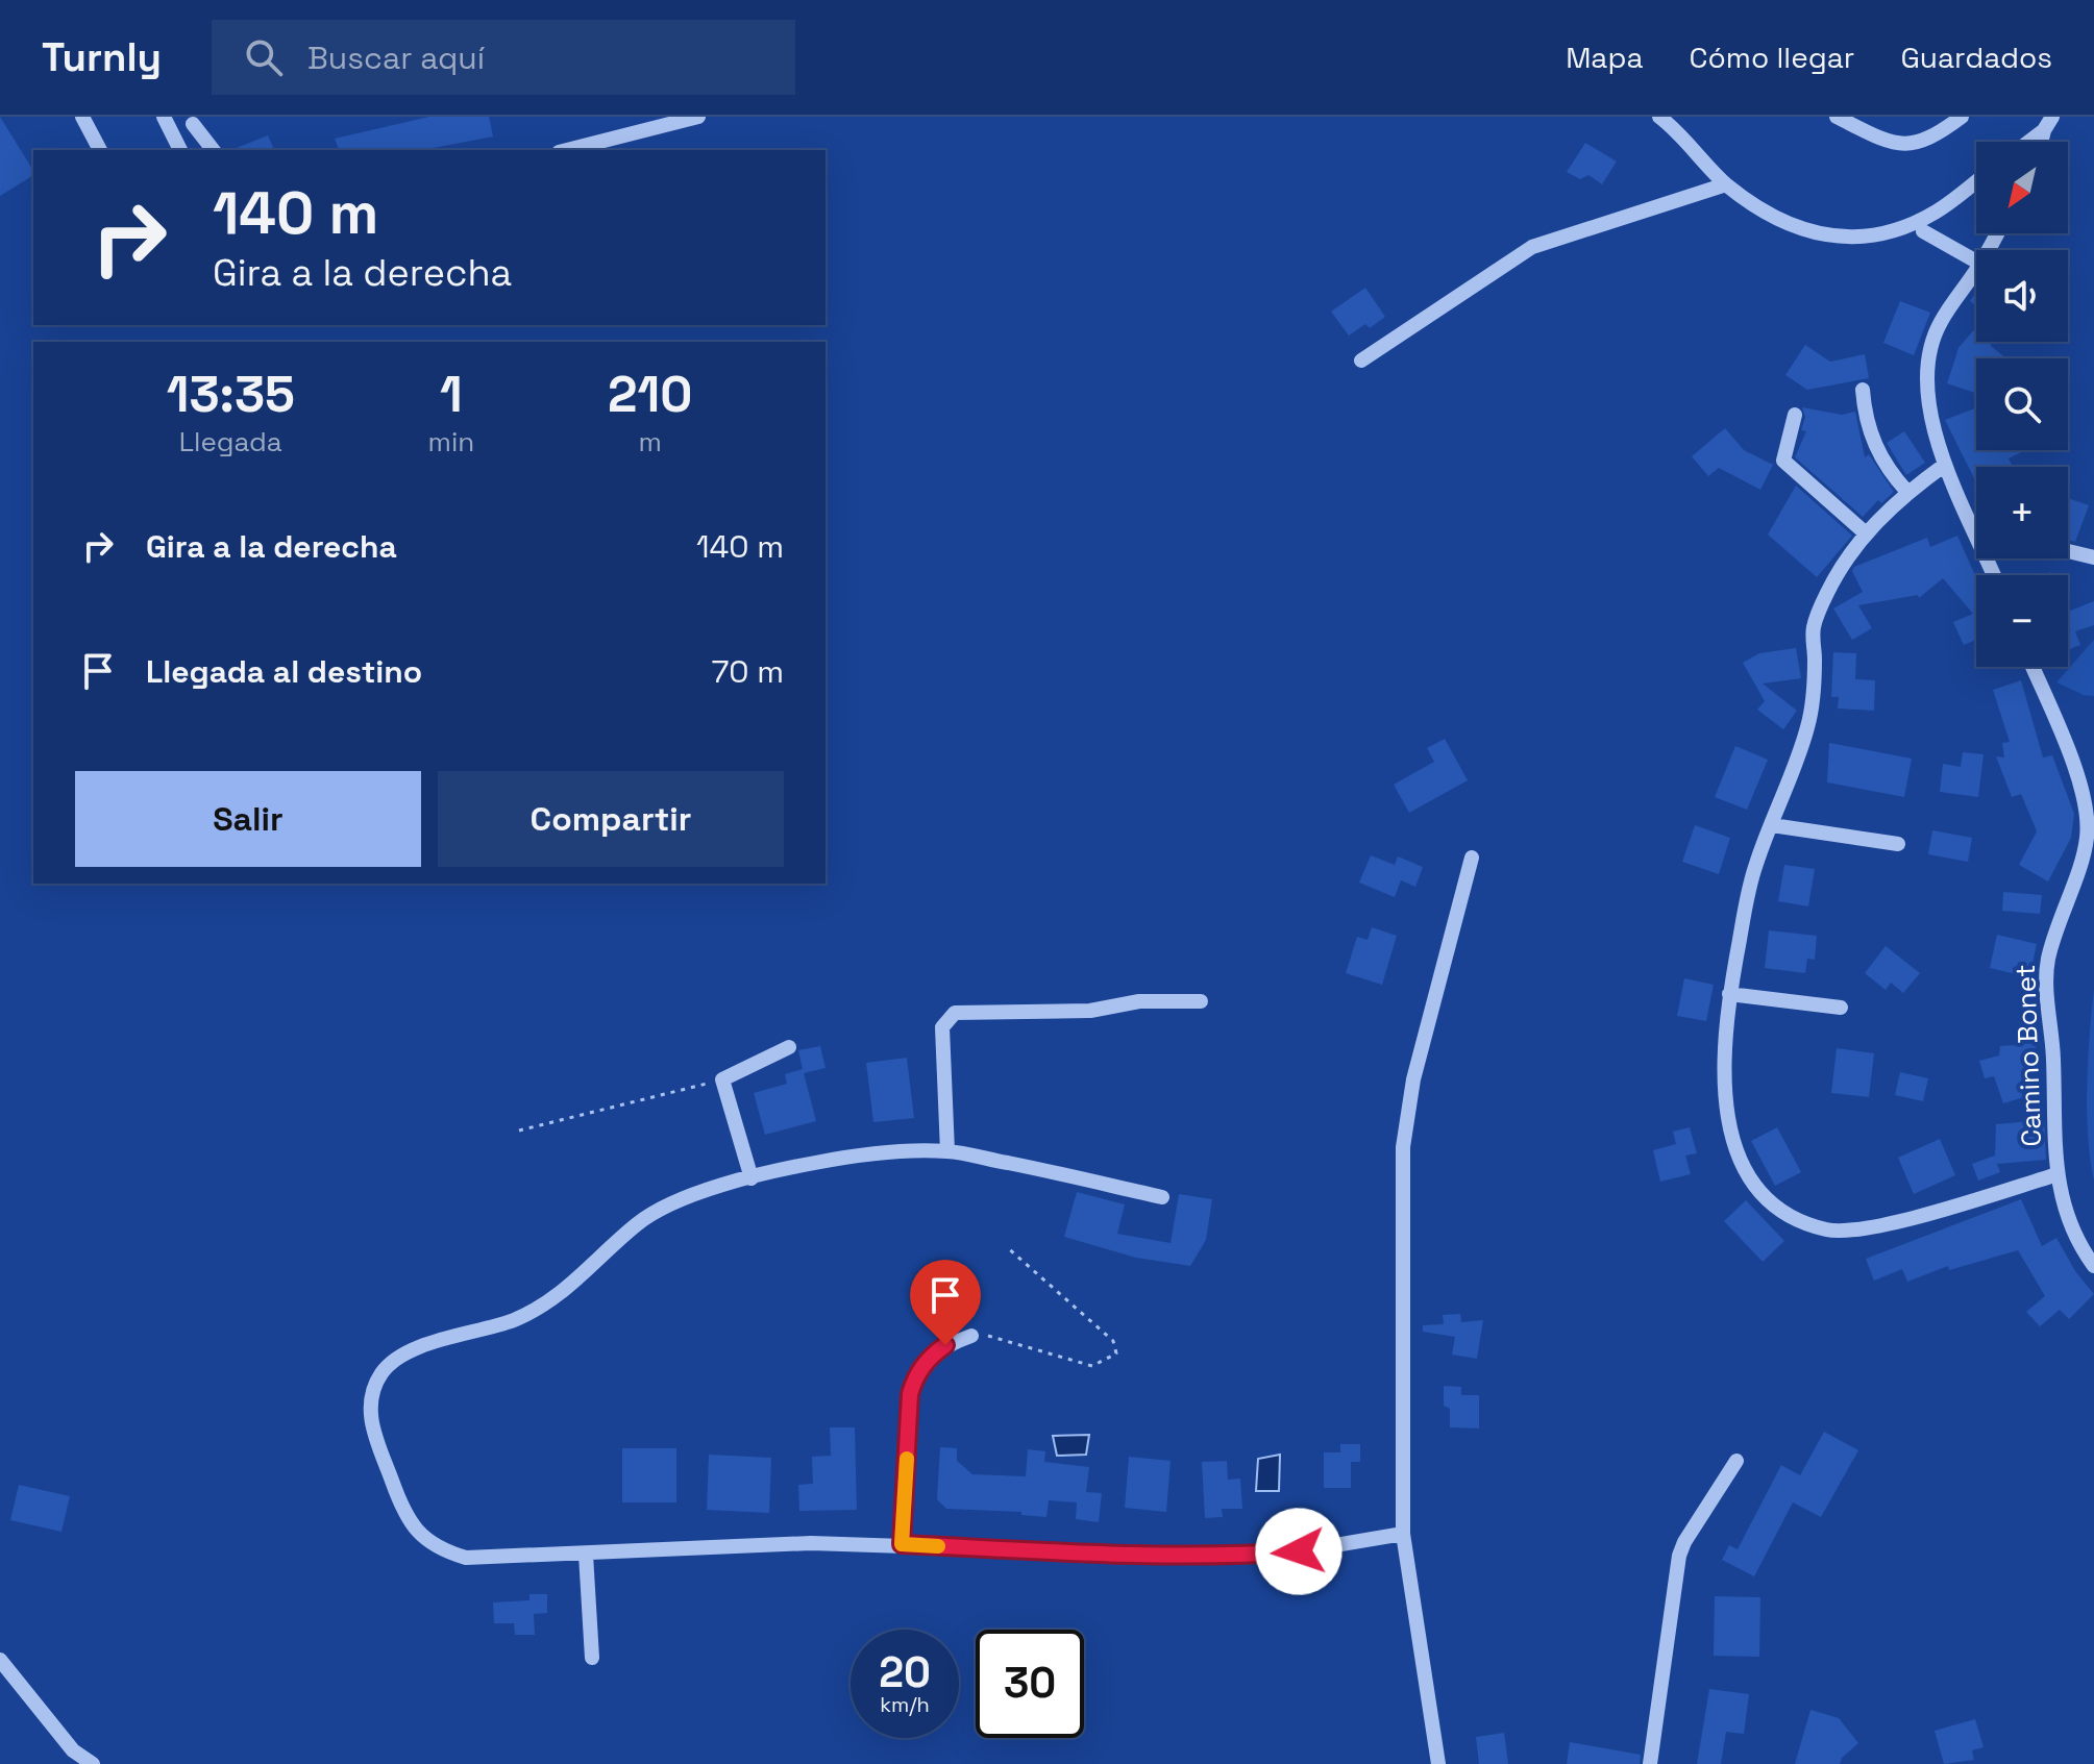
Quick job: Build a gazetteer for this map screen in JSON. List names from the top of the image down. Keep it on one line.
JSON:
{"streets":{"street":["Camino Bonet"]},"north":"bottom left","page":{"header":"Turnly","search":"Buscar aquí","nav":["Mapa","Cómo llegar","Guardados"],"map_buttons":["+","−"],"turn":["140 m","Gira a la derecha"],"eta":["13:35","Llegada","1","min","210","m"],"list":[{"name":"Gira a la derecha","value":"140 m"},{"name":"Llegada al destino","value":"70 m"}],"buttons":["Salir","Compartir"],"speed":"20 km/h","limit":"30"}}
